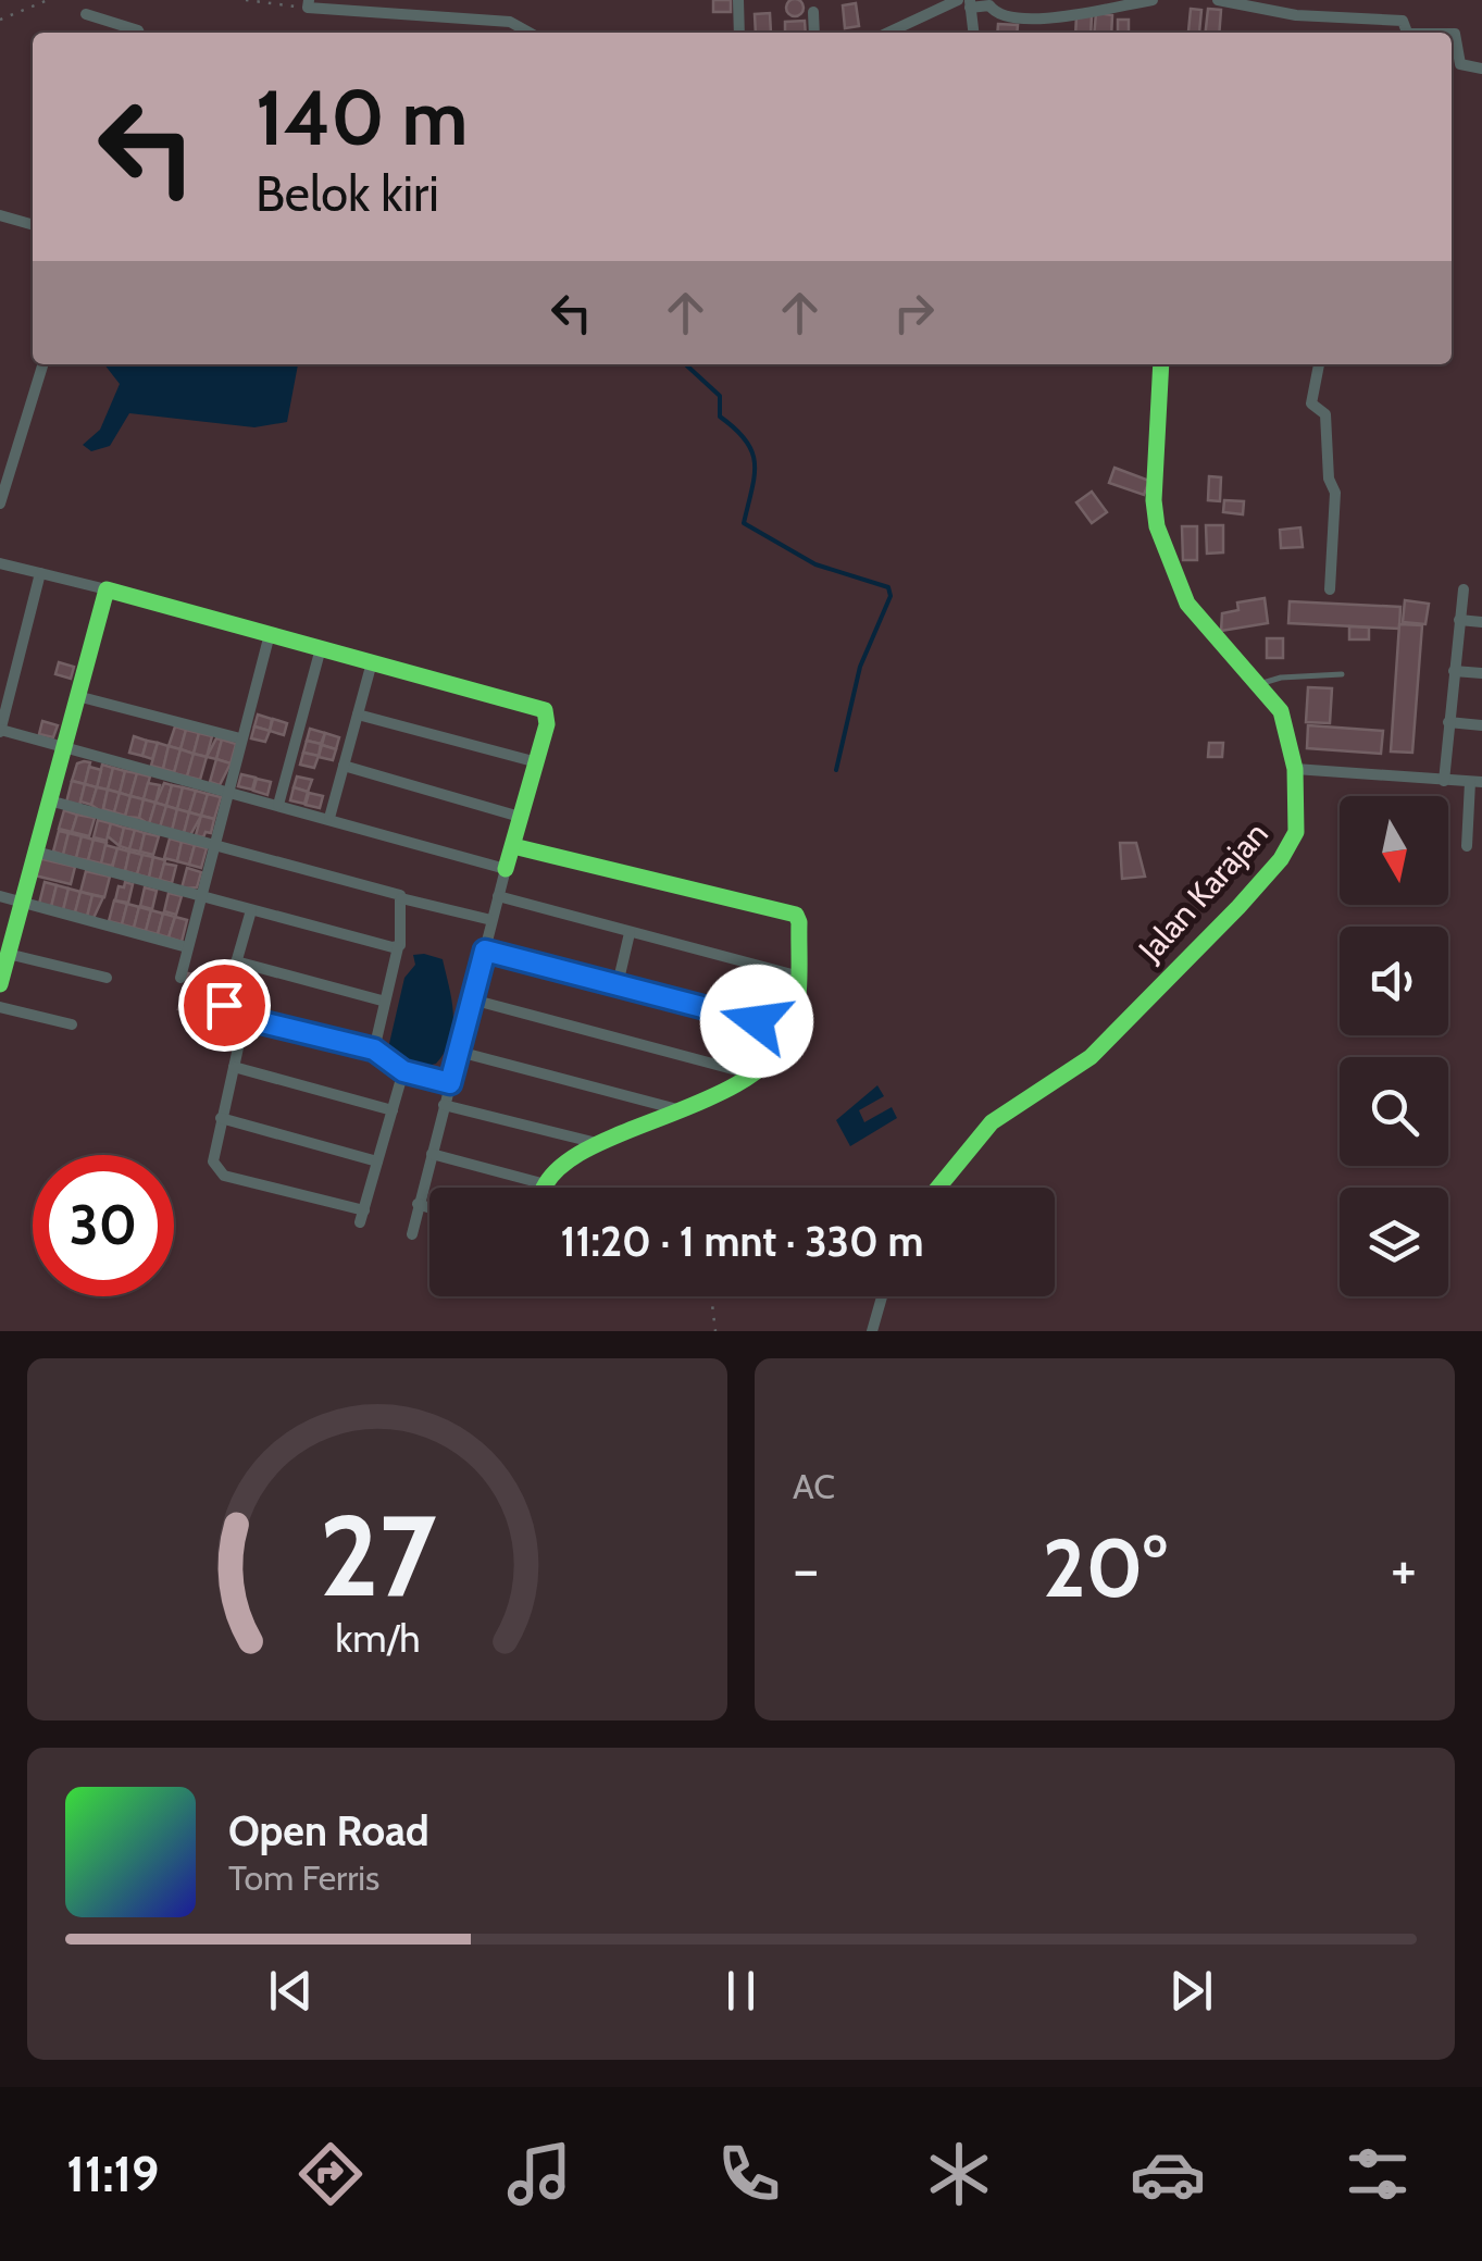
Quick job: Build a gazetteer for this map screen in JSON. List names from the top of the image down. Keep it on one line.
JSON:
{"streets":{"street":["Jalan Karajan"]},"north":"bottom","page":{"turn":["140 m","Belok kiri"],"limit":"30","trip":"11:20 · 1 mnt · 330 m","tile":"AC","heat":["−","20°","+"],"song":["Open Road","Tom Ferris"],"tabs":"11:19","gauge":["27","km/h"]}}
